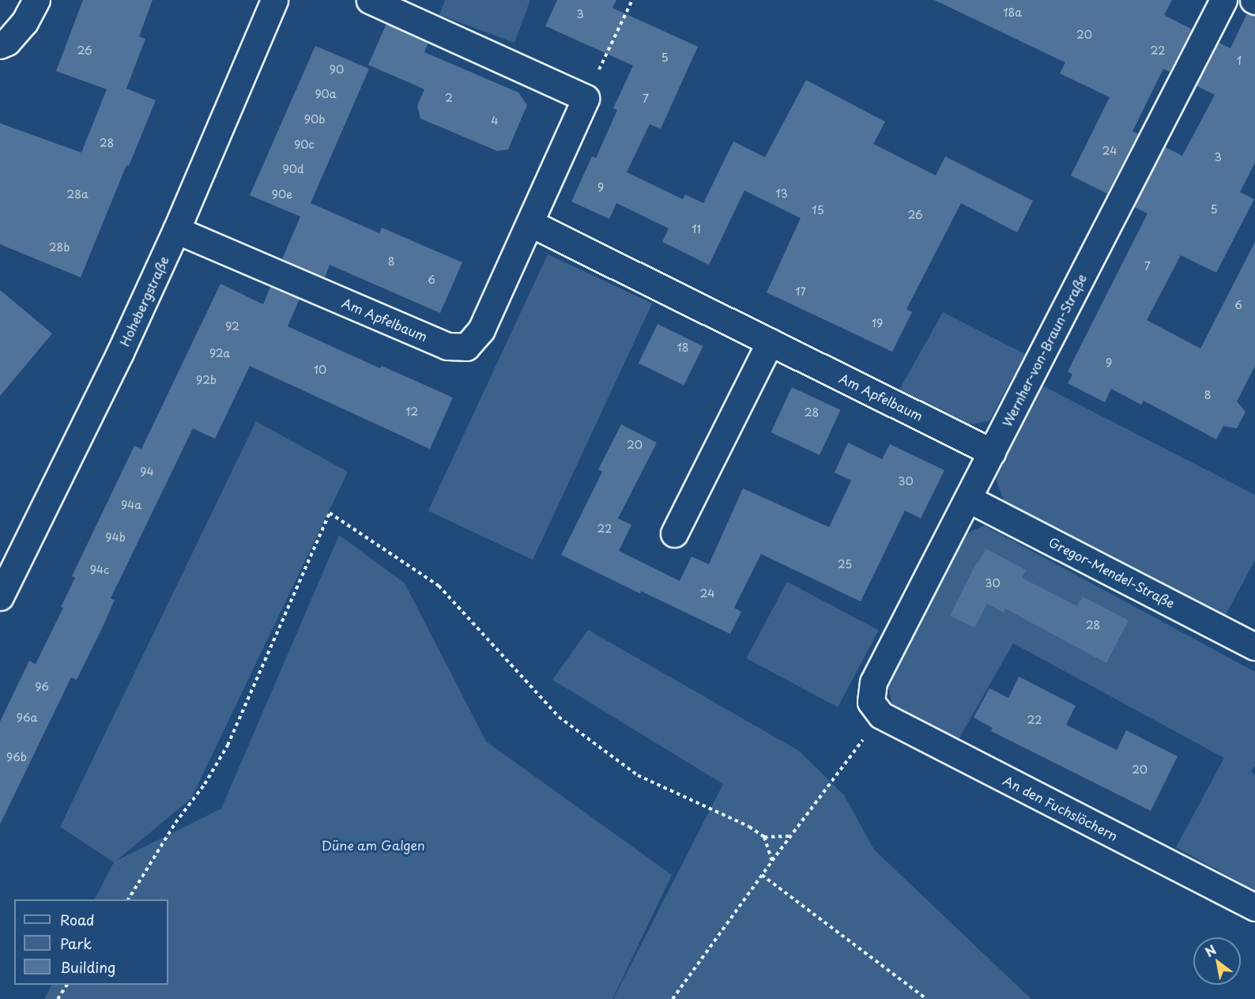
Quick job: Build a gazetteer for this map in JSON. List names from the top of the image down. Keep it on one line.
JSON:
{"streets":{"street":["Hohebergstraße","Am Apfelbaum","Wernher-von-Braun-Straße","Gregor-Mendel-Straße","An den Fuchslöchern"]},"crossings":[["Hohebergstraße","Am Apfelbaum"],["Am Apfelbaum","Wernher-von-Braun-Straße"],["Wernher-von-Braun-Straße","Gregor-Mendel-Straße"],["Wernher-von-Braun-Straße","An den Fuchslöchern"]],"parks":["Düne am Galgen"],"house_numbers":["18a","3","20","26","22","5","1","90","90a","2","7","90b","4","28","90c","24","3","90d","9","13","28a","90e","5","15","26","11","28b","8","7","6","17","6","19","92","18","92a","9","10","92b","8","12","28","20","94","30","94a","22","94b","25","94c","30","24","28","96","96a","22","96b","20"],"legend":["Road","Park","Building"],"north":"top left"}
